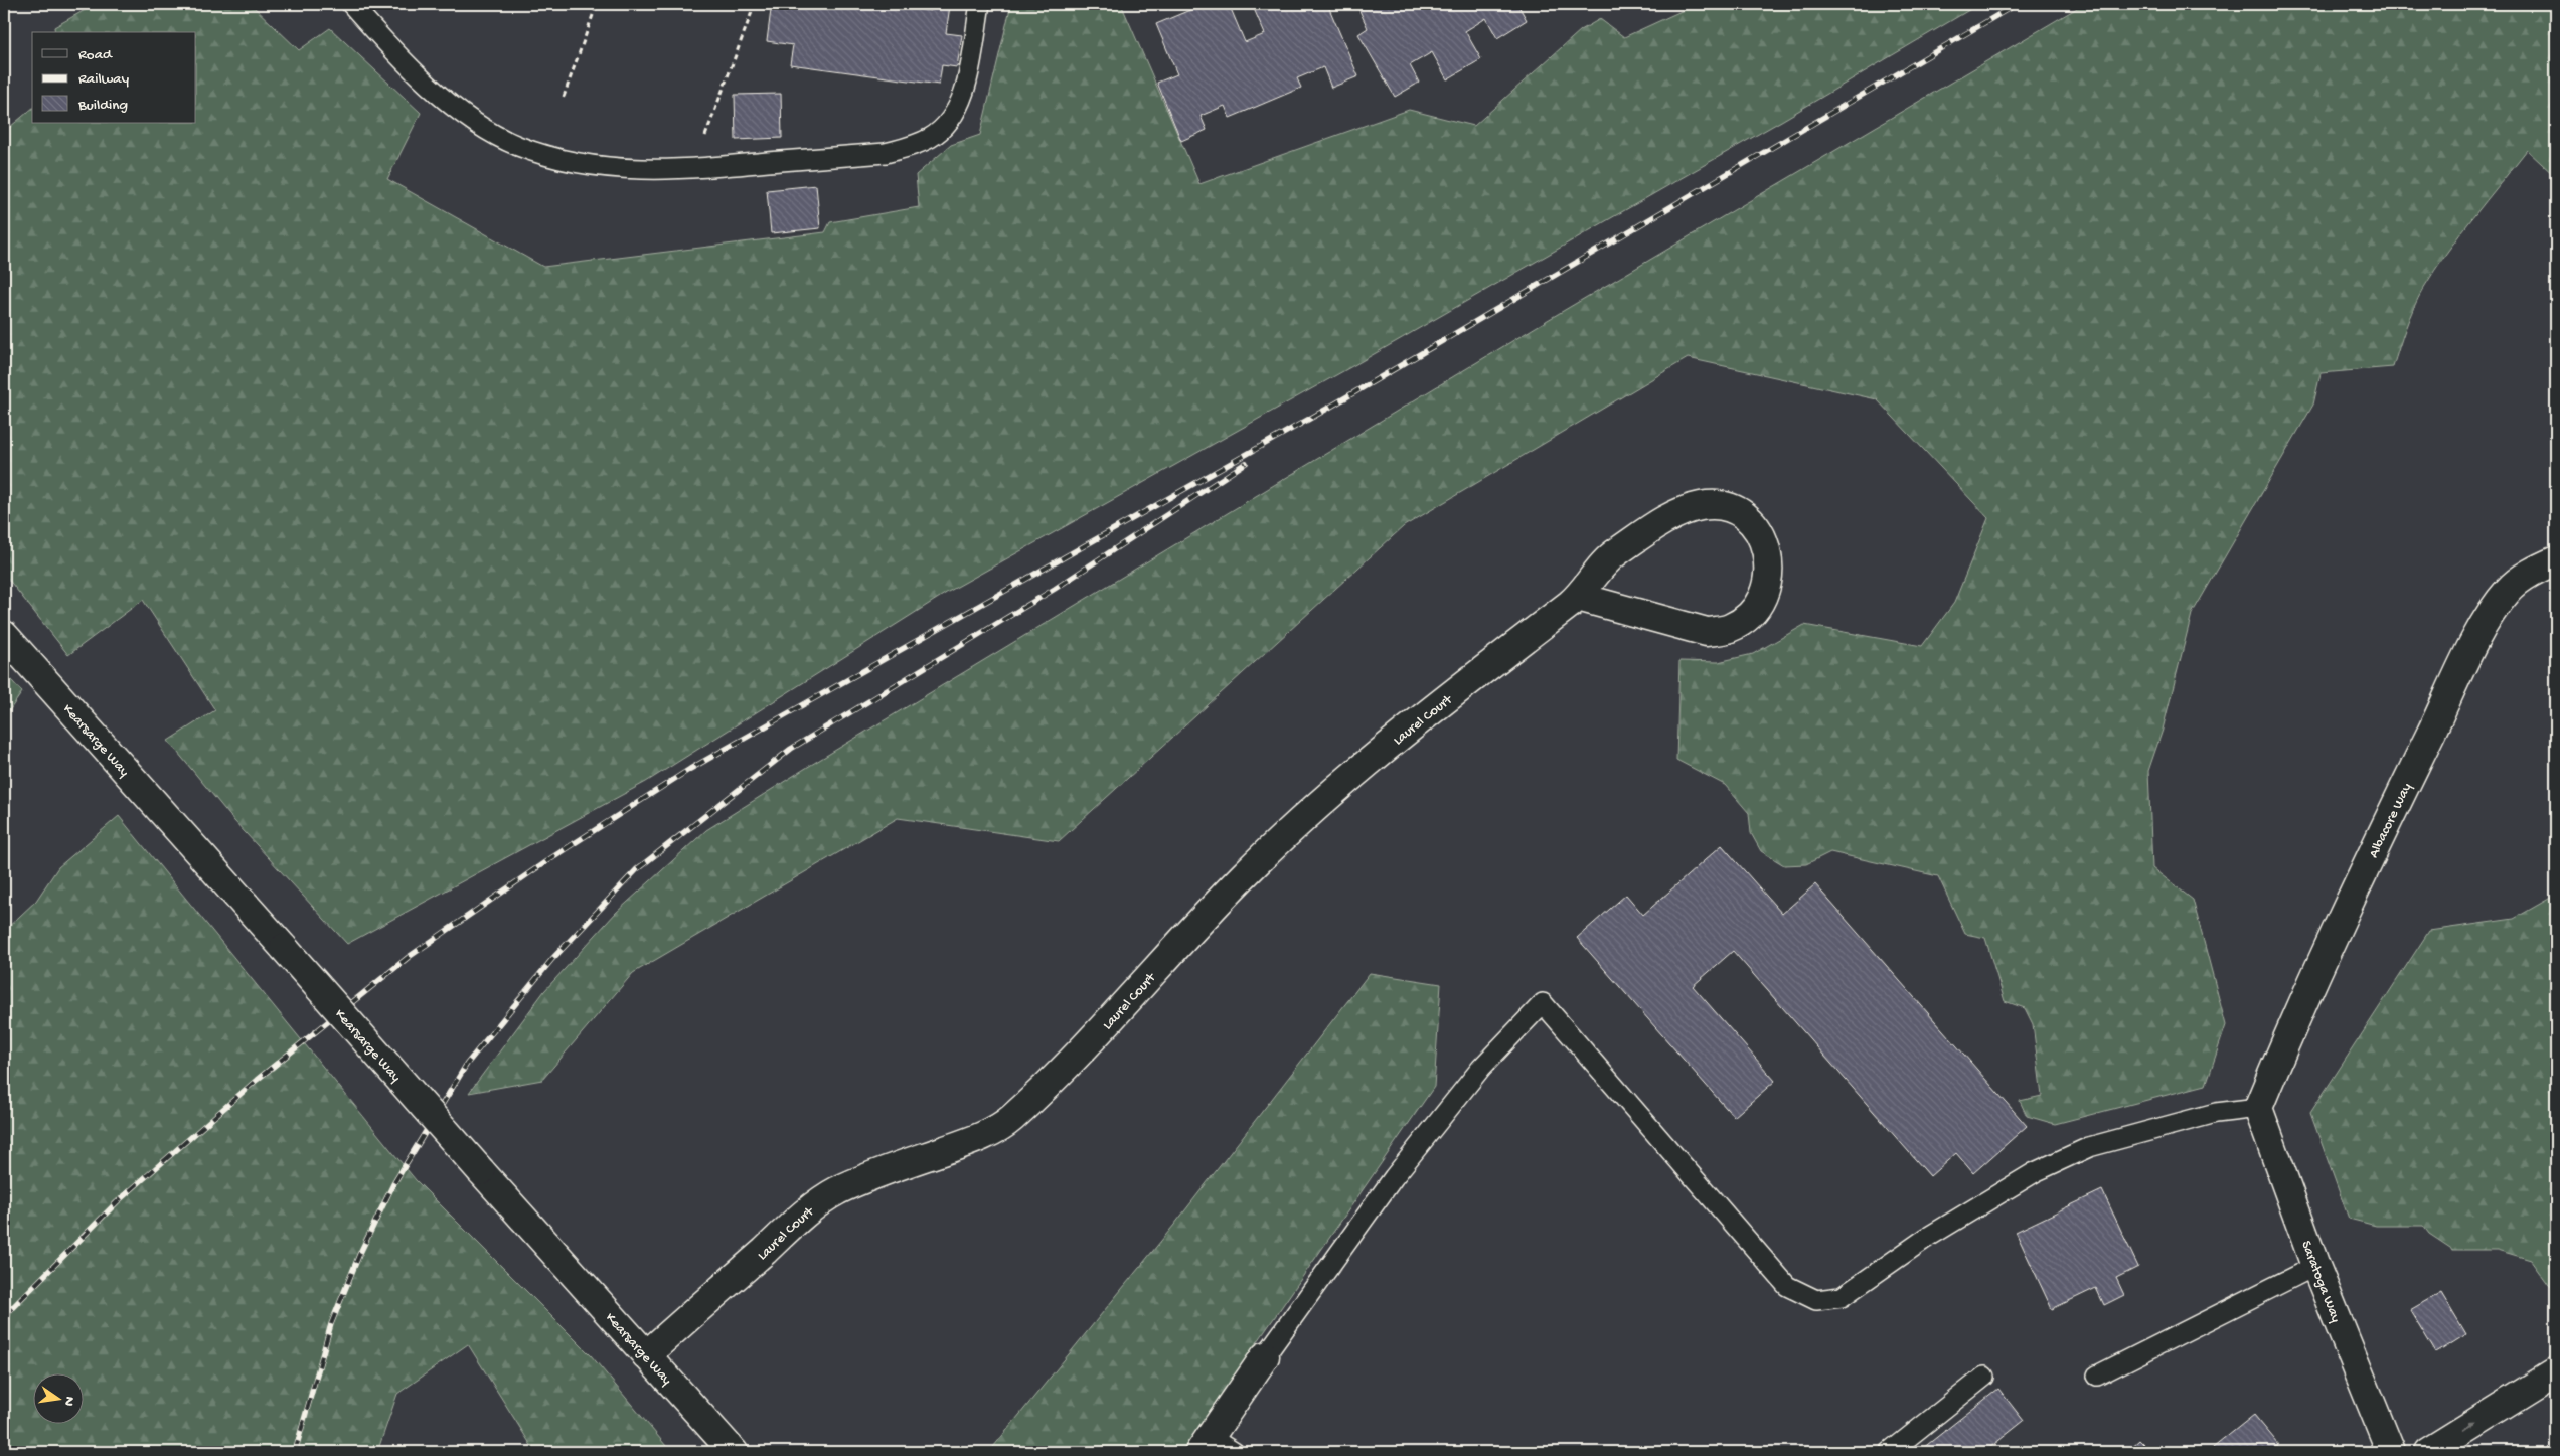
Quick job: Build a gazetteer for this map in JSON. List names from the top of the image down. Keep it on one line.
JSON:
{"streets":{"street":["Laurel Court","Kearsarge Way","Albacore Way","Saratoga Way"]},"crossings":[["Laurel Court","Kearsarge Way"],["Albacore Way","Saratoga Way"]],"legend":["Road","Railway","Building"],"north":"right"}
